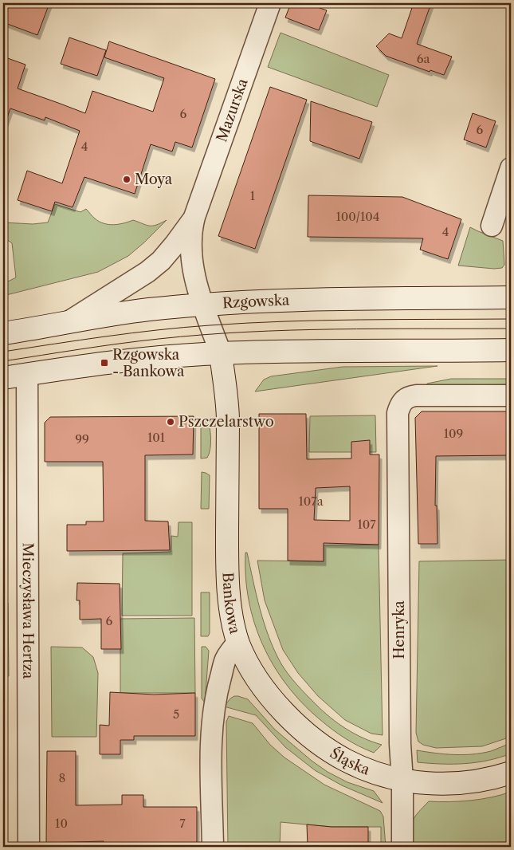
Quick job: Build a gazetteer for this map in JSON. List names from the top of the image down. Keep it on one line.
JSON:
{"streets":{"main road":["Rzgowska","Bankowa","Śląska"],"street":["Mazurska","Mieczysława Hertza","Henryka"]},"crossings":[["Mazurska","Rzgowska"],["Mazurska","Bankowa"],["Bankowa","Śląska"],["Henryka","Śląska"]],"places":{"other":["Moya","Pszczelarstwo"],"transit":["Rzgowska - Bankowa"]},"house_numbers":["6a","6","6","4","1","100/104","4","109","101","99","107a","107","6","5","8","10","7"]}
